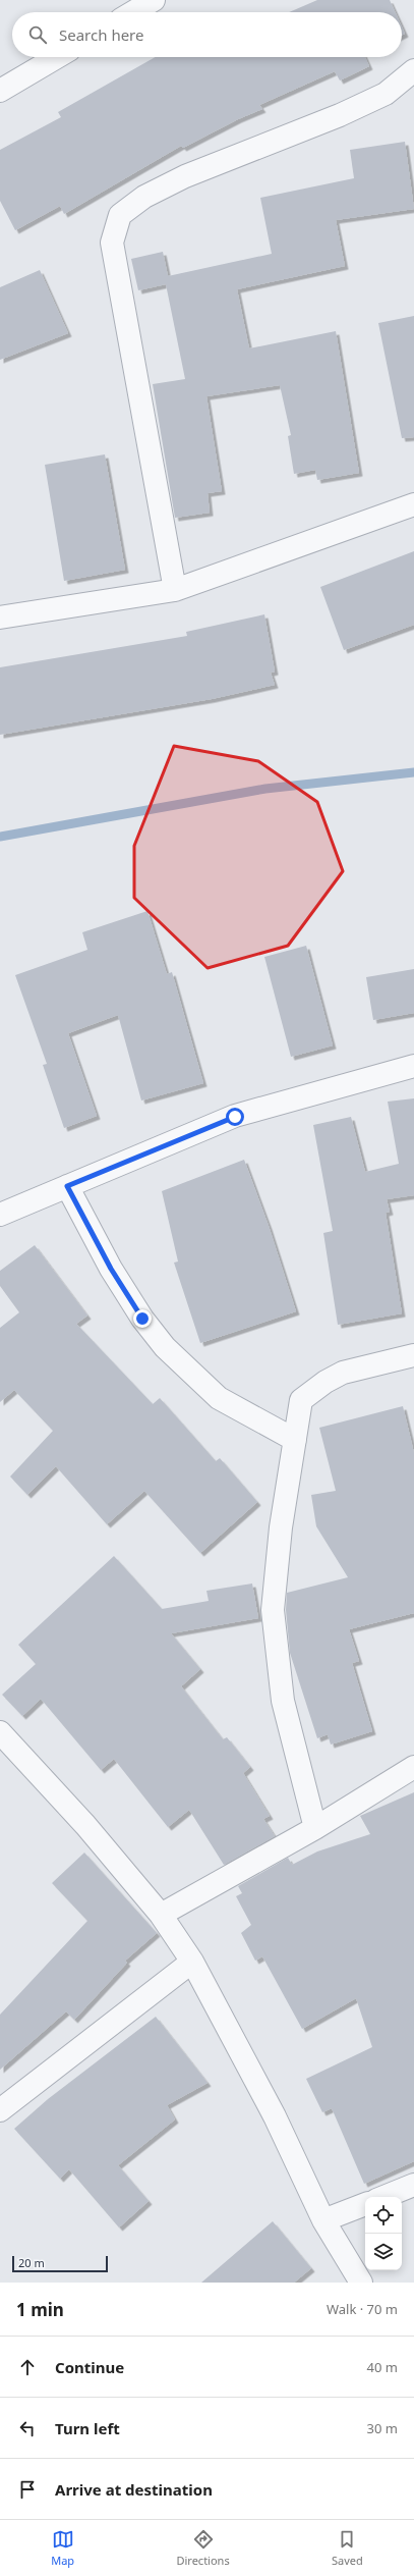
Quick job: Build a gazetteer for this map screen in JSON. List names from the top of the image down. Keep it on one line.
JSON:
{"scale_bar":"20 m","page":{"search":"Search here","scale":"20 m","heading":["1 min","Walk · 70 m"],"list":[["Continue","40 m"],["Turn left","30 m"],"Arrive at destination"],"nav":["Map","Directions","Saved"]}}
